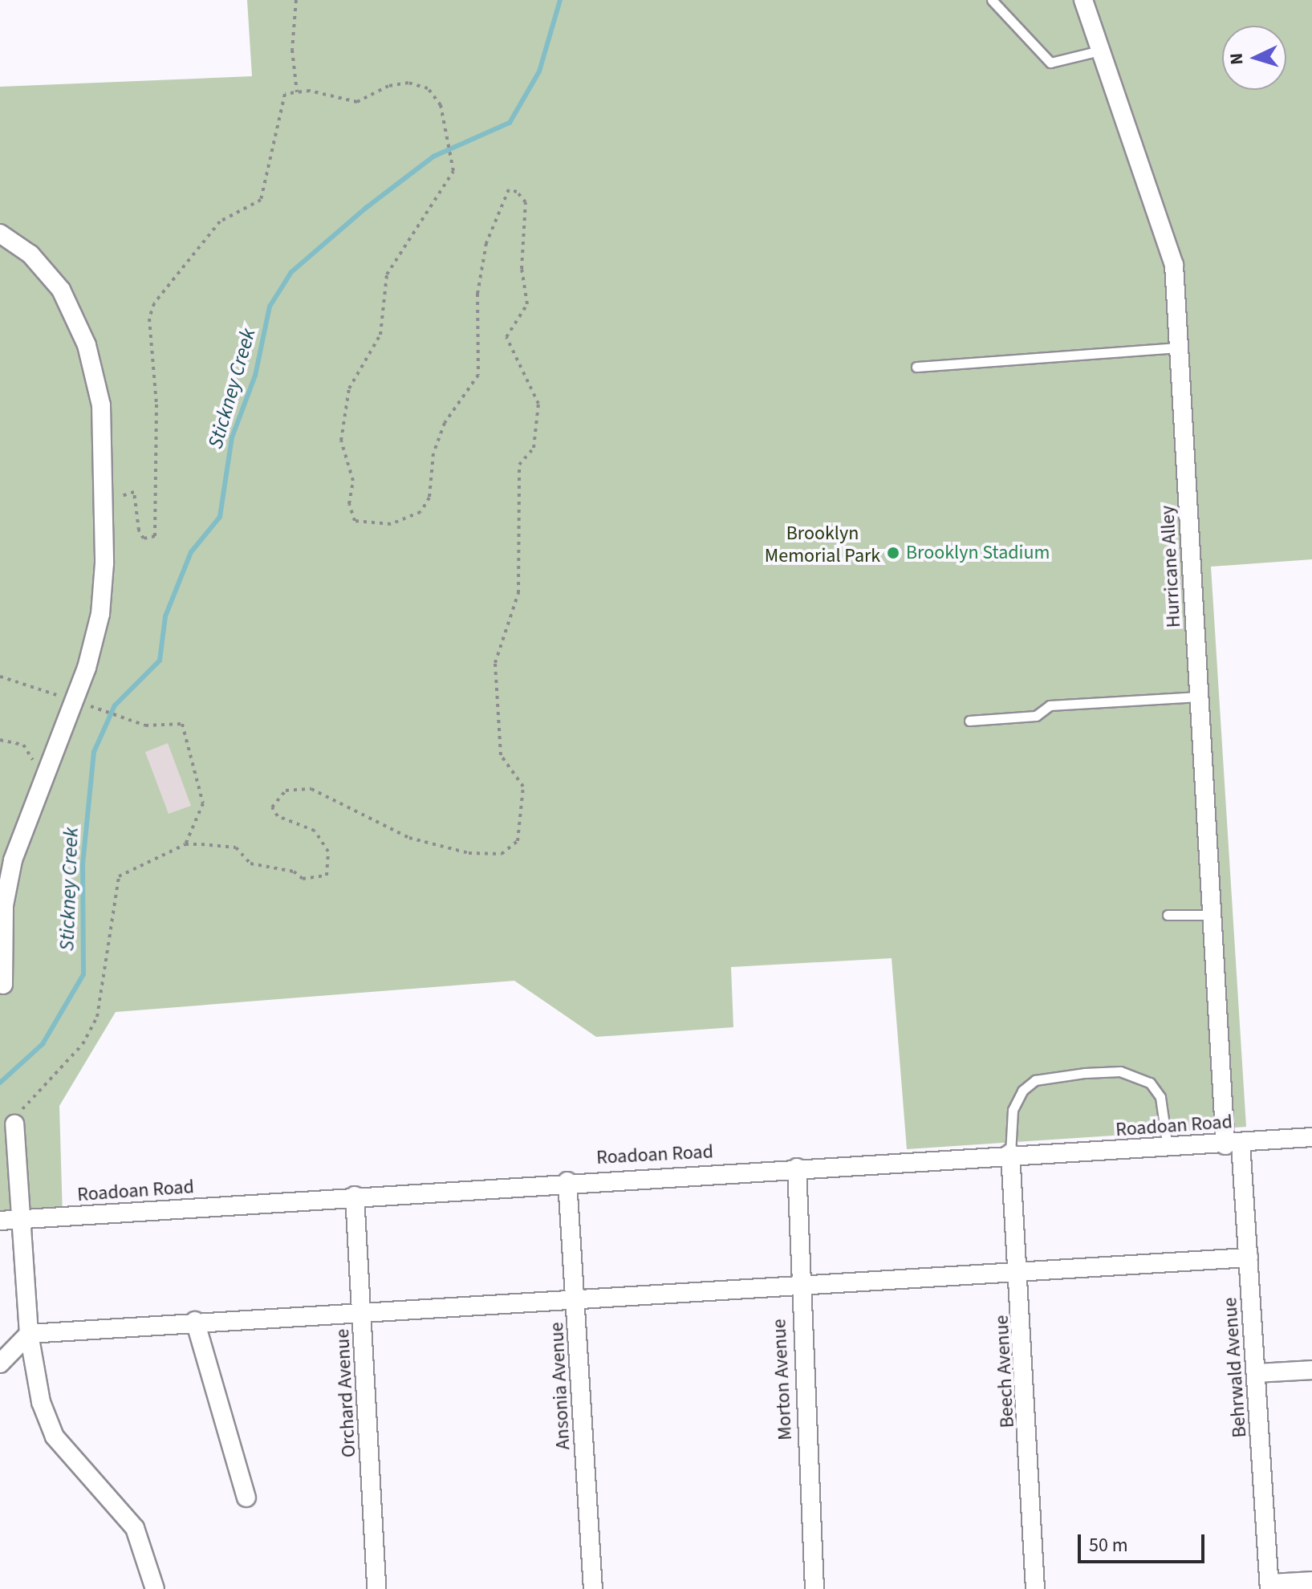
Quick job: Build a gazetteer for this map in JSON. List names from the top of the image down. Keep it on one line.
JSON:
{"streets":{"street":["Hurricane Alley","Roadoan Road","Behrwald Avenue","Beech Avenue","Morton Avenue","Ansonia Avenue","Orchard Avenue"]},"crossings":[["Hurricane Alley","Roadoan Road"],["Hurricane Alley","Behrwald Avenue"],["Roadoan Road","Behrwald Avenue"],["Roadoan Road","Beech Avenue"],["Roadoan Road","Morton Avenue"],["Roadoan Road","Ansonia Avenue"],["Roadoan Road","Orchard Avenue"]],"water":["Stickney Creek"],"parks":["Brooklyn Memorial Park"],"places":["Brooklyn Stadium"],"scale_bar":"50 m","north":"left"}
